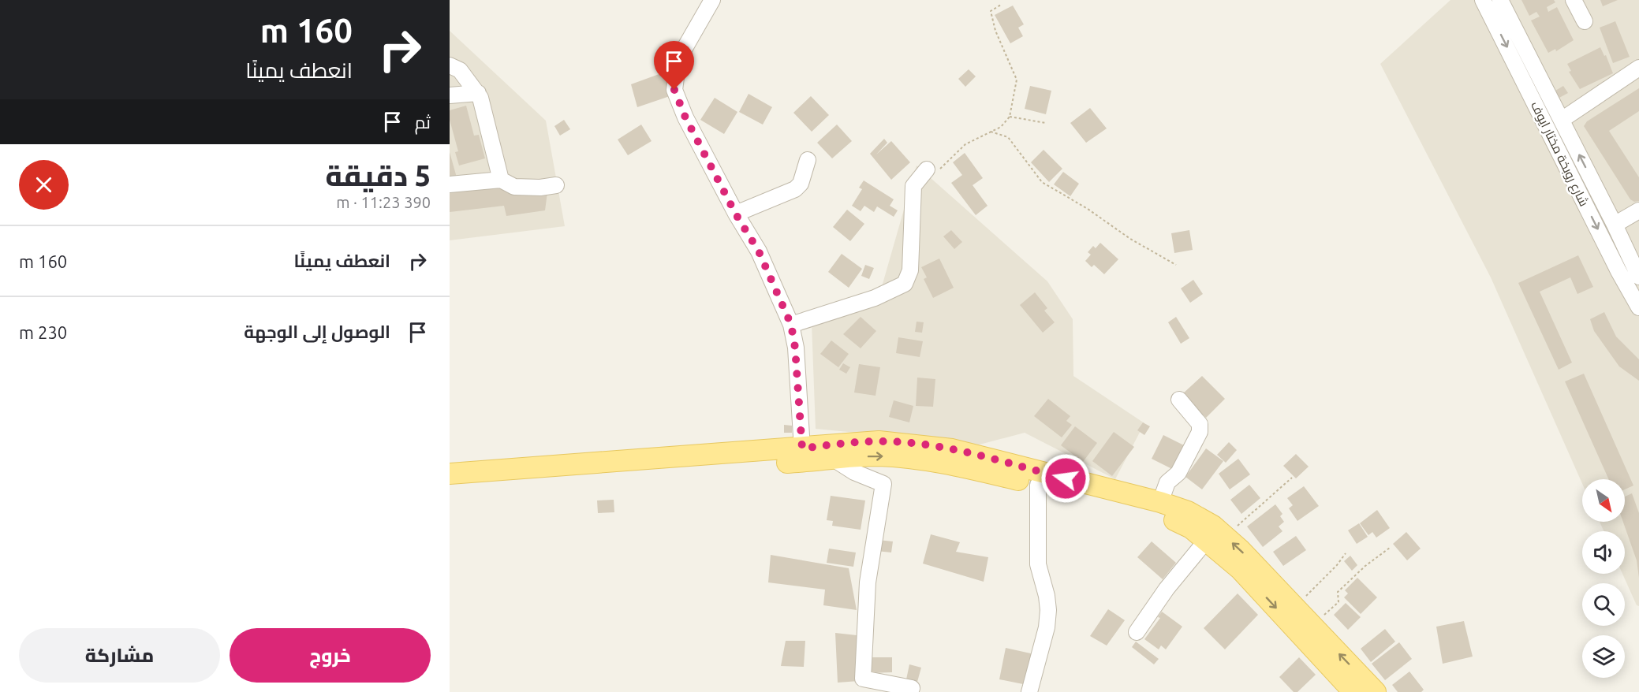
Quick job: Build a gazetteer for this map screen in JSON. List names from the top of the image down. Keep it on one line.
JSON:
{"streets":{"street":["شارع روبخة مختار ايوف"]},"north":"bottom right","page":{"turn":["160 m","انعطف يمينًا"],"then":"ثم","heading":["5 دقيقة","390 m · 11:23"],"list":[{"name":"انعطف يمينًا","value":"160 m"},{"name":"الوصول إلى الوجهة","value":"230 m"}],"buttons":["خروج","مشاركة"]}}
